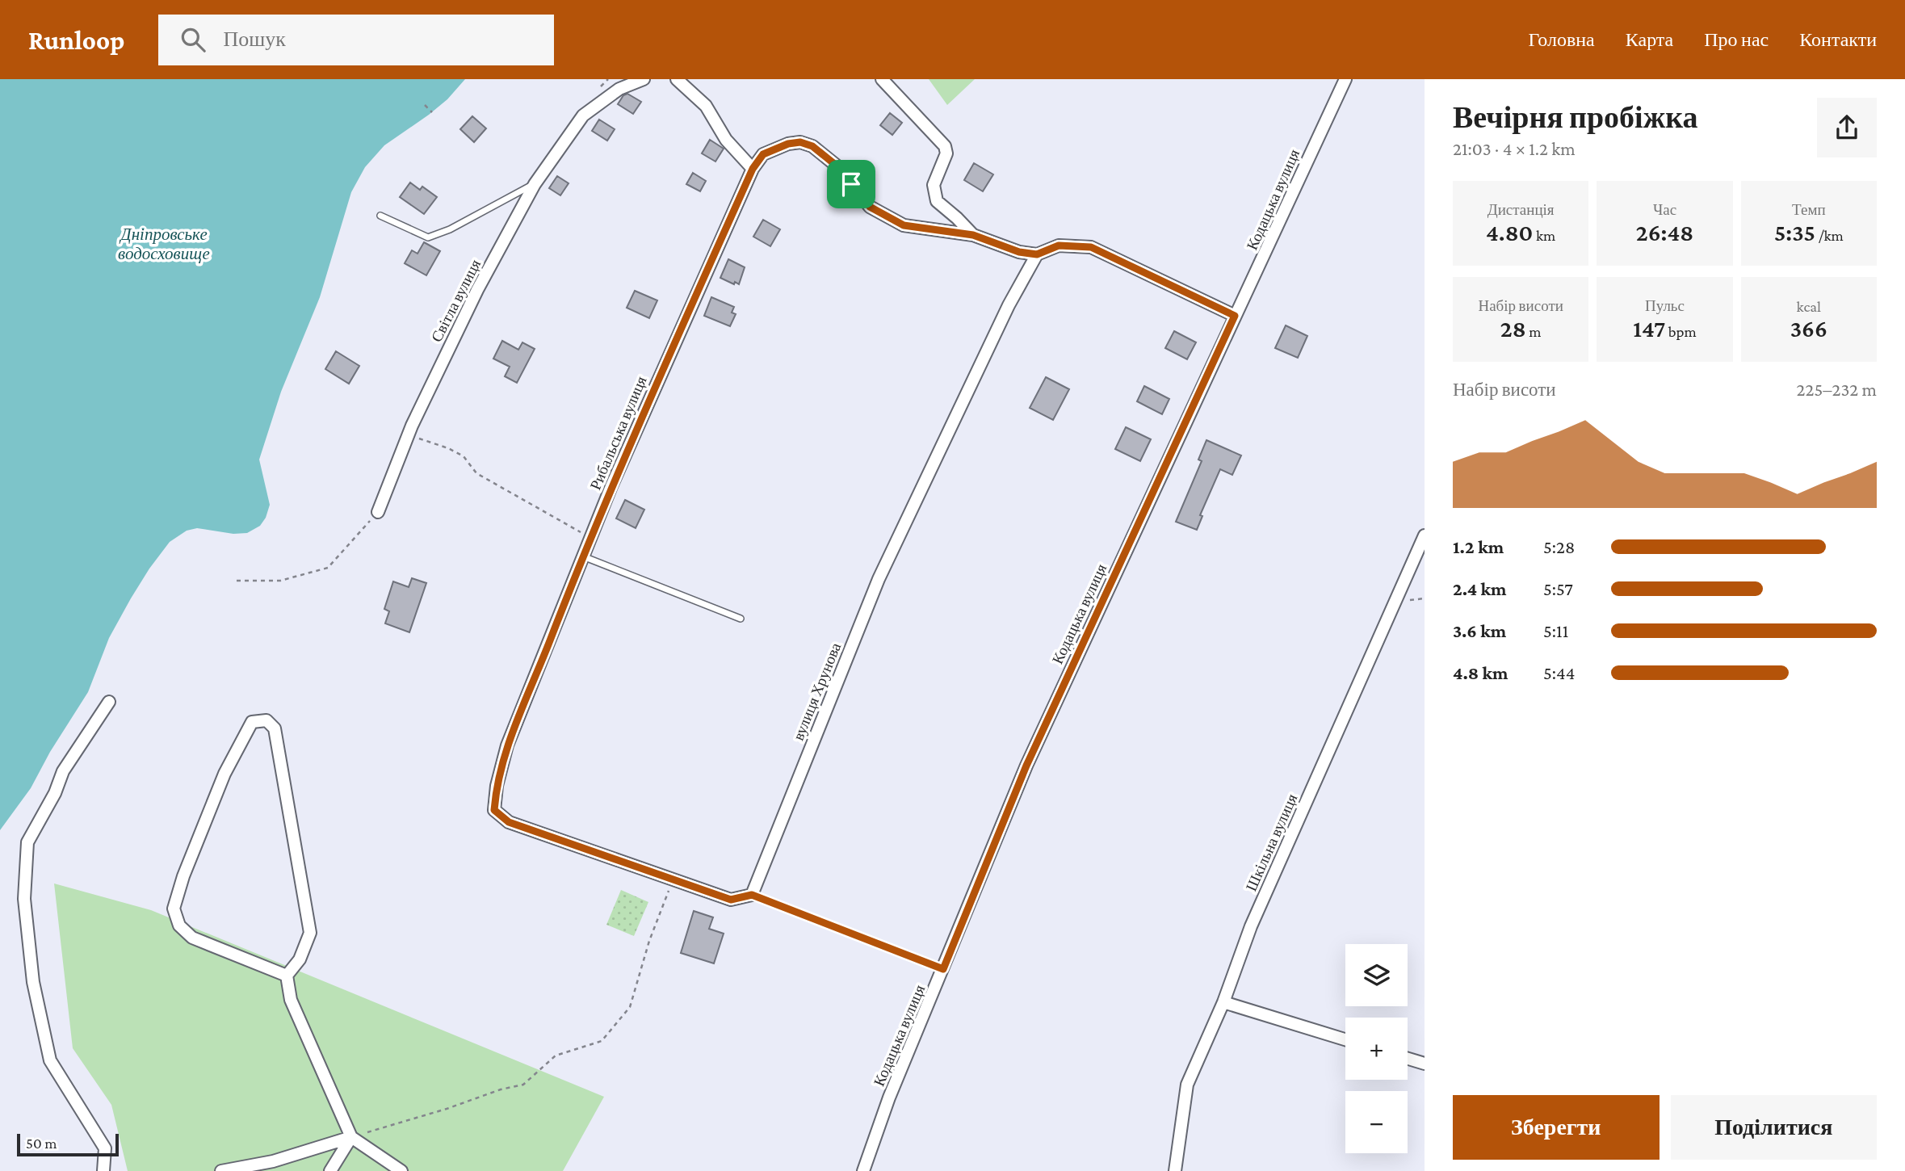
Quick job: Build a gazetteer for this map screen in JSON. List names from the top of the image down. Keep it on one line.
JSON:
{"streets":{"street":["Кодацька вулиця","Світла вулиця","Рибальська вулиця","вулиця Хрунова","Шкільна вулиця"]},"crossings":[["Рибальська вулиця","вулиця Хрунова"]],"water":["Дніпровське водосховище"],"scale_bar":"50 m","page":{"header":"Runloop","search":"Пошук","nav":["Головна","Карта","Про нас","Контакти"],"heading":["Вечірня пробіжка","21:03 · 4 × 1.2 km"],"stats":[["Дистанція","4.80 km"],["Час","26:48"],["Темп","5:35 /km"],["Набір висоти","28 m"],["Пульс","147 bpm"],["kcal","366"]],"chart":["Набір висоти","225–232 m"],"list":[{"name":"1.2 km","note":"5:28"},{"name":"2.4 km","note":"5:57"},{"name":"3.6 km","note":"5:11"},{"name":"4.8 km","note":"5:44"}],"map_buttons":["+","−"],"buttons":["Зберегти","Поділитися"],"scale":"50 m"}}
